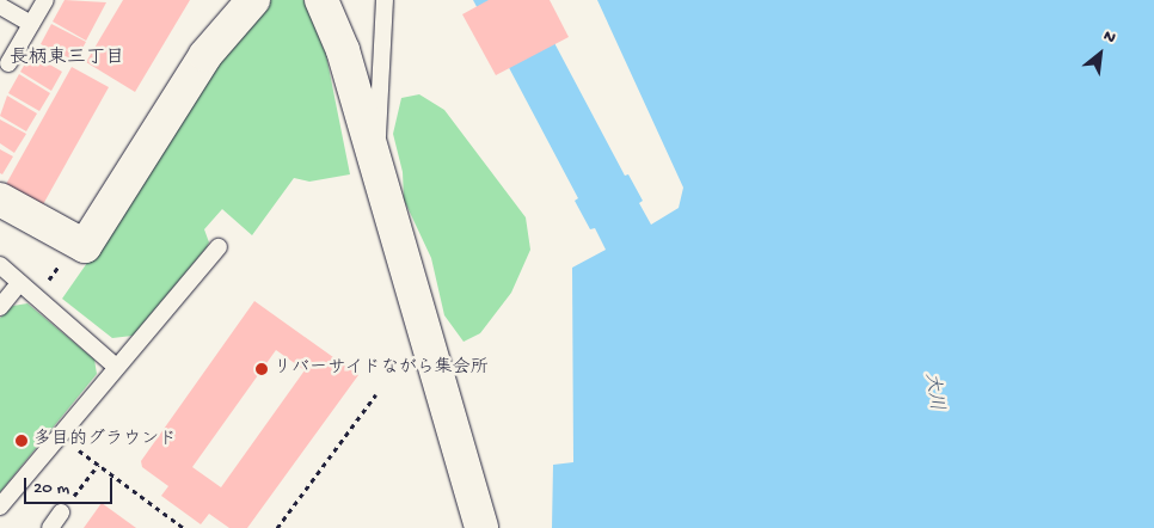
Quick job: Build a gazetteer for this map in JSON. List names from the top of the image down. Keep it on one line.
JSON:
{"districts":["長柄東三丁目"],"water":["大川"],"places":["リバーサイドながら集会所","多目的グラウンド"],"scale_bar":"20 m","north":"top right"}
